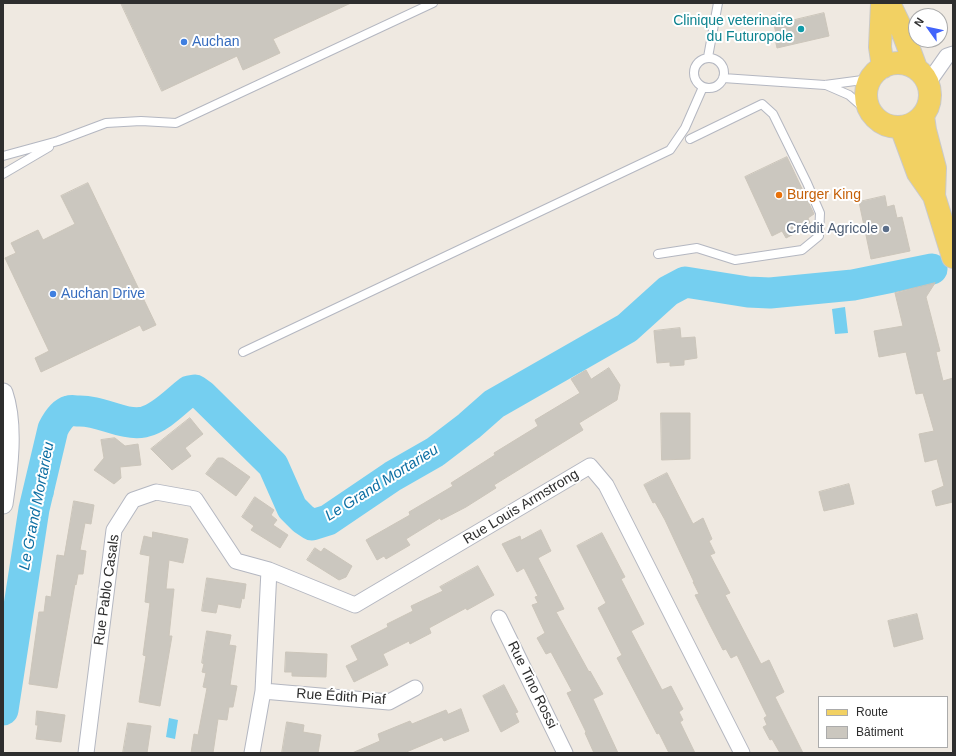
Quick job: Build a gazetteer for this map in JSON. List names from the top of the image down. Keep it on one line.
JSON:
{"streets":{"street":["Rue Louis Armstrong","Rue Pablo Casals","Rue Tino Rossi","Rue Édith Piaf"]},"crossings":[["Rue Louis Armstrong","Rue Pablo Casals"]],"water":["Le Grand Mortarieu"],"places":["Clinique veterinaire du Futuropole","Auchan","Burger King","Crédit Agricole","Auchan Drive"],"legend":["Route","Bâtiment"],"north":"top left"}
